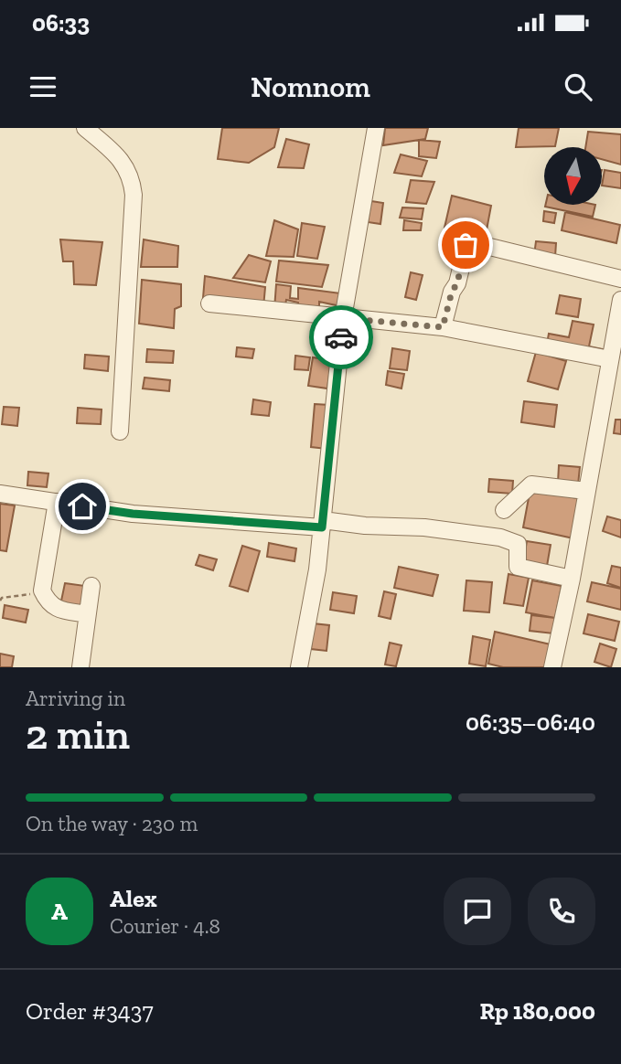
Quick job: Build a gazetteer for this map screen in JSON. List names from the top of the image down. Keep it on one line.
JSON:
{"north":"bottom","page":{"status":"06:33","header":"Nomnom","heading":["2 min","Arriving in","06:35–06:40"],"panel":["Alex","Courier · 4.8","Order #3437","Rp 180,000"],"bar":"On the way · 230 m","round":"A"}}
